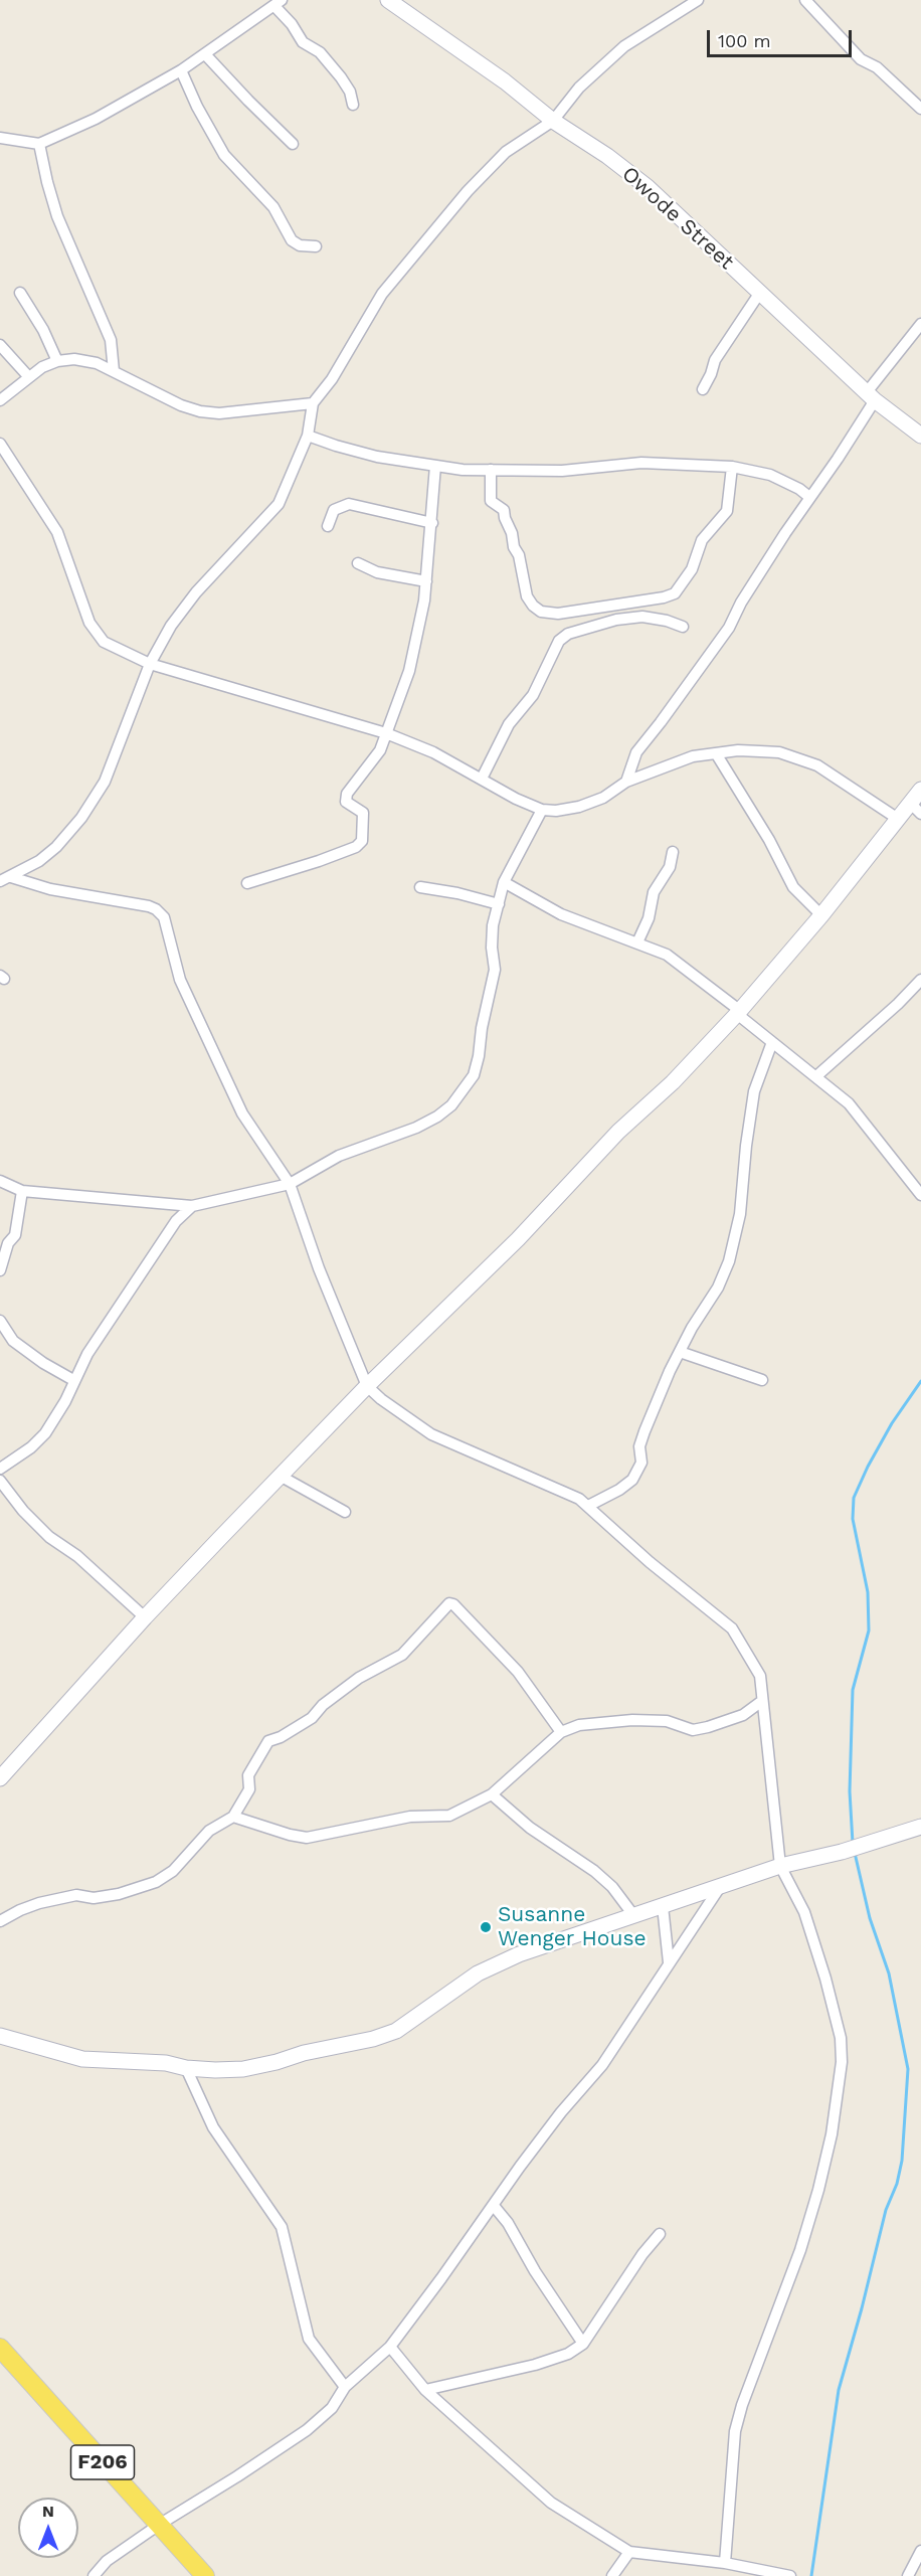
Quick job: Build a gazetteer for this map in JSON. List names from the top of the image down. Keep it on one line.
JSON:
{"streets":{"main road":["Owode Street","F206"]},"places":["Susanne Wenger House"],"scale_bar":"100 m","north":"top"}
